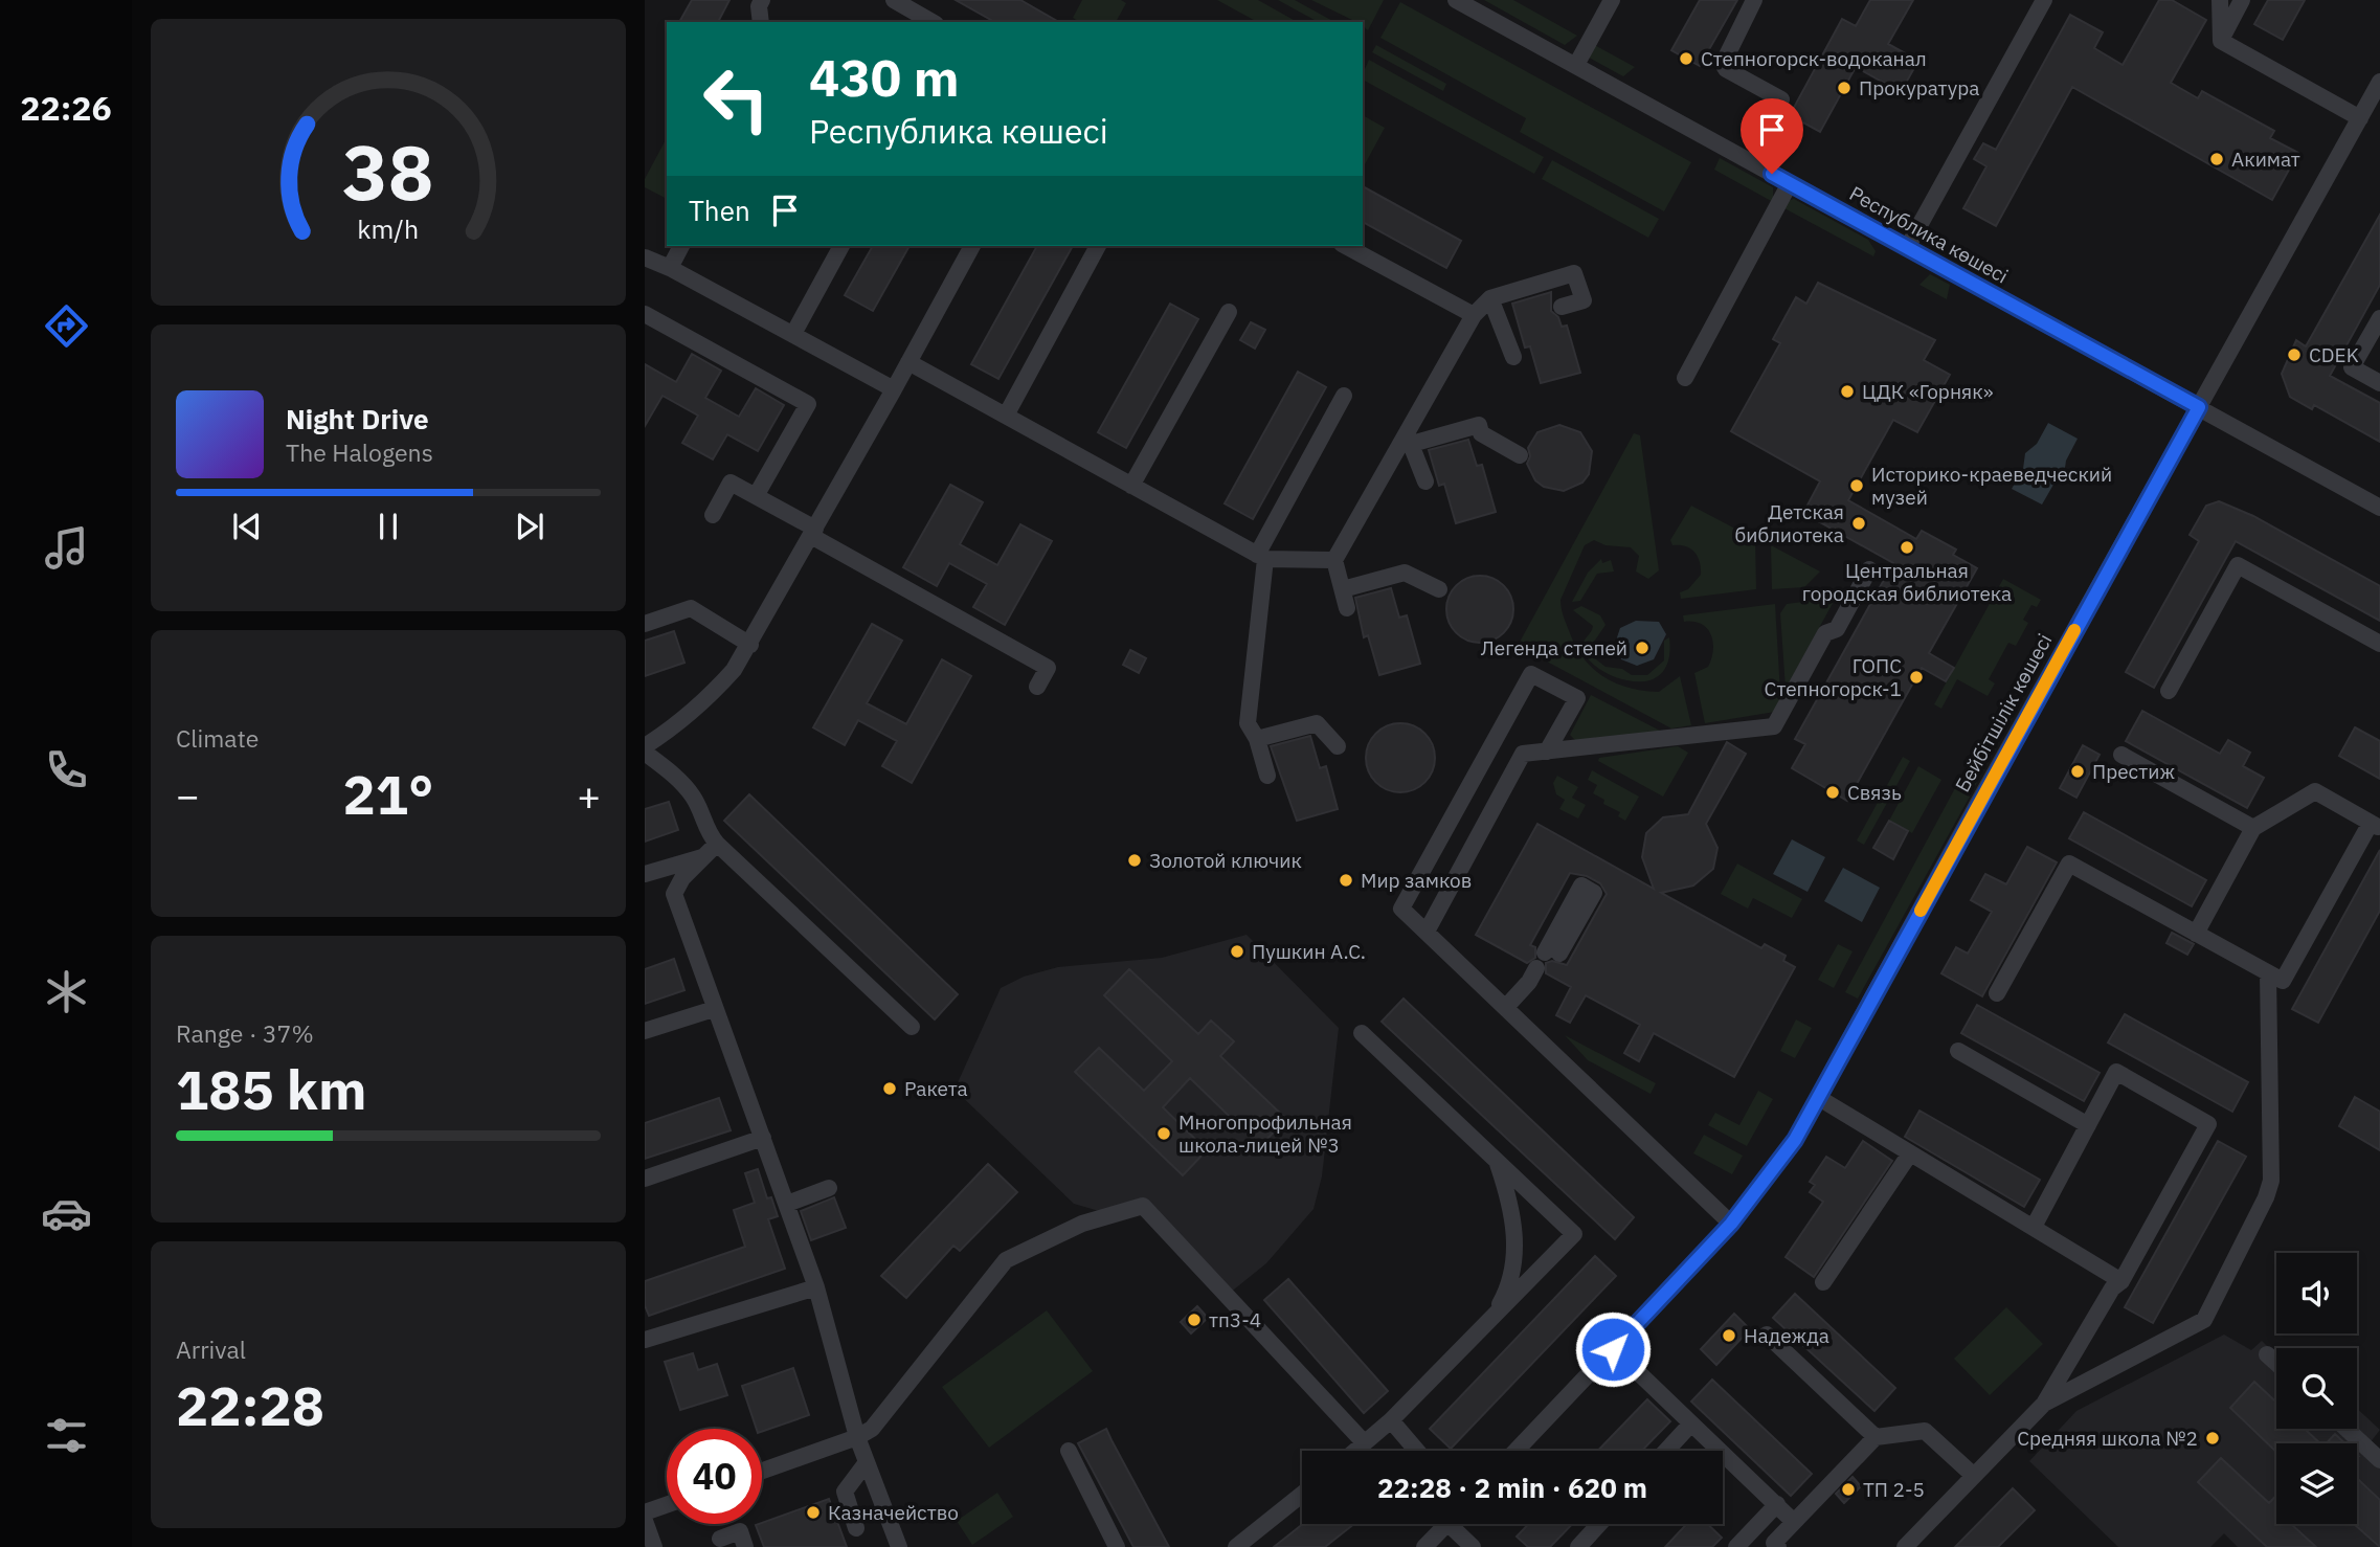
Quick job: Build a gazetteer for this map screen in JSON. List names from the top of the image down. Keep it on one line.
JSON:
{"streets":{"street":["Республика көшесі","Бейбітшілік көшесі"]},"crossings":[["Республика көшесі","Бейбітшілік көшесі"]],"places":["Степногорск-водоканал","Прокуратура","Акимат","CDEK","ЦДК «Горняк»","Историко-краеведческий музей","Детская библиотека","Центральная городская библиотека","Легенда степей","ГОПС Степногорск-1","Престиж","Связь","Золотой ключик","Мир замков","Пушкин А.С.","Ракета","Многопрофильная школа-лицей №3","тп3-4","Надежда","Средняя школа №2","ТП 2-5","Казначейство"],"page":{"tabs":"22:26","turn":["430 m","Республика көшесі"],"then":"Then","song":["Night Drive","The Halogens"],"tile":["Climate",["Range · 37%","185 km"],["Arrival","22:28"]],"heat":["−","21°","+"],"limit":"40","trip":"22:28 · 2 min · 620 m","gauge":["38","km/h"]}}
